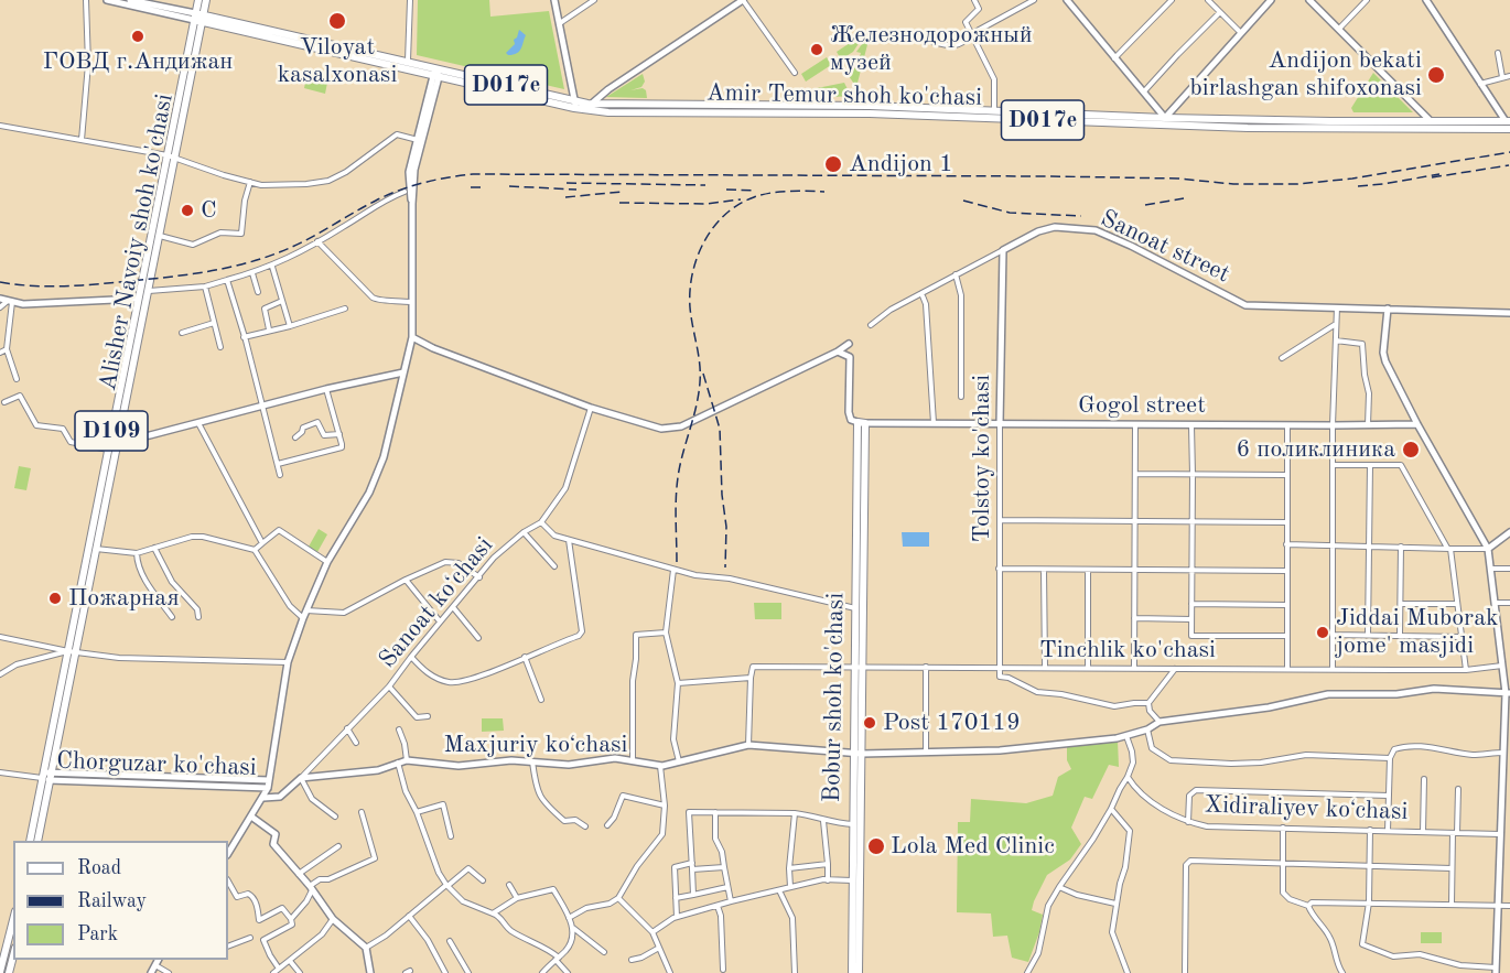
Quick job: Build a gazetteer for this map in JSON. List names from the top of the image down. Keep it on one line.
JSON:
{"streets":{"main road":["D017e","Amir Temur shoh ko'chasi","Alisher Navoiy shoh ko'chasi","Sanoat street","Gogol street","D109","Tolstoy ko'chasi","Bobur shoh ko'chasi","Maxjuriy koʻchasi","Chorguzar ko'chasi"],"street":["Sanoat koʻchasi","Tinchlik ko'chasi","Xidiraliyev koʻchasi"]},"crossings":[["D017e","Amir Temur shoh ko'chasi"],["D017e","Alisher Navoiy shoh ko'chasi"],["Alisher Navoiy shoh ko'chasi","Chorguzar ko'chasi"],["Sanoat street","Tolstoy ko'chasi"],["Gogol street","Tolstoy ko'chasi"],["Gogol street","Bobur shoh ko'chasi"],["Tolstoy ko'chasi","Tinchlik ko'chasi"],["Sanoat koʻchasi","Maxjuriy koʻchasi"],["Tinchlik ko'chasi","Bobur shoh ko'chasi"],["Bobur shoh ko'chasi","Maxjuriy koʻchasi"]],"places":["Viloyat kasalxonasi","ГОВД г.Андижан","Железнодорожный музей","Аndijon bekati birlashgan shifoxonasi","Andijon 1","С","6 поликлиника","Пожарная","Jiddai Muborak jome' masjidi","Post 170119","Lola Med Clinic"],"legend":["Road","Railway","Park"]}
